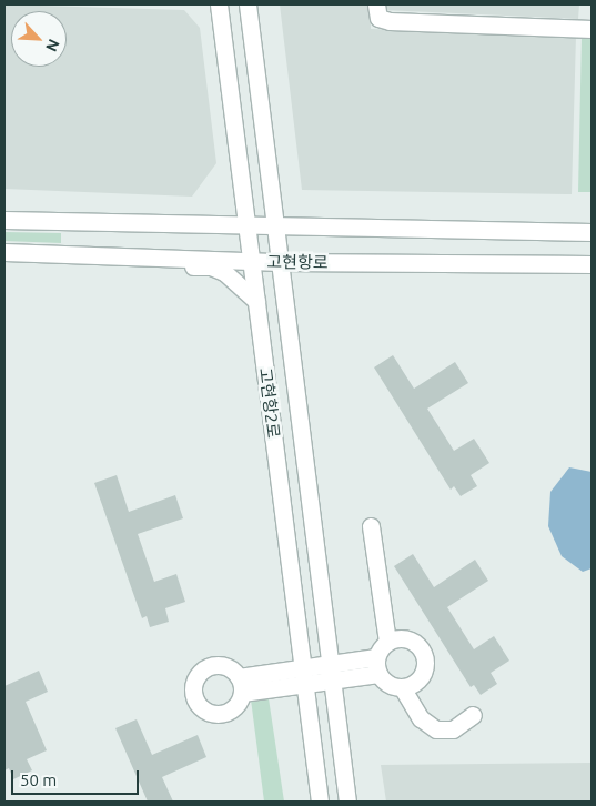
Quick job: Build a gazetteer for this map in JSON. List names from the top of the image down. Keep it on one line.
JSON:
{"streets":{"street":["고현항로","고현항2로"]},"crossings":[["고현항로","고현항2로"]],"scale_bar":"50 m","north":"bottom right"}
